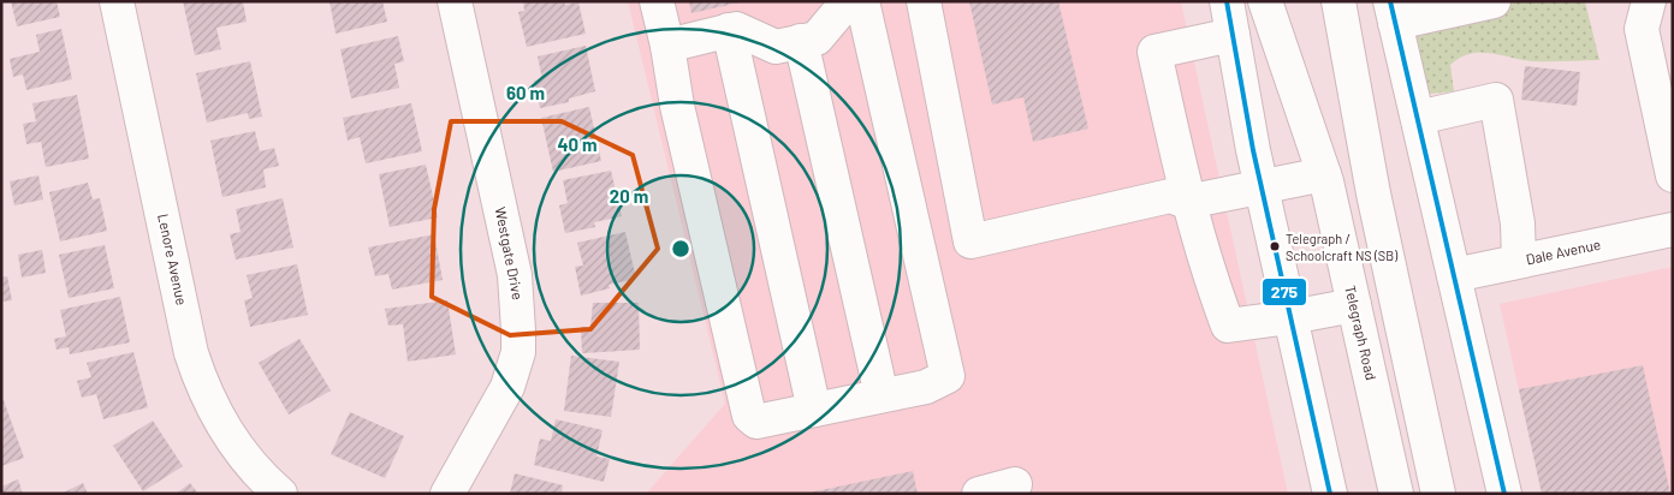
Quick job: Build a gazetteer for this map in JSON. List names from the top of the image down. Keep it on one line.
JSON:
{"streets":{"main road":["Dale Avenue","Westgate Drive","Lenore Avenue","Telegraph Road"]},"places":["Telegraph / Schoolcraft NS (SB)"],"lines":["transit line 275"],"rings":["60 m","40 m","20 m"]}
